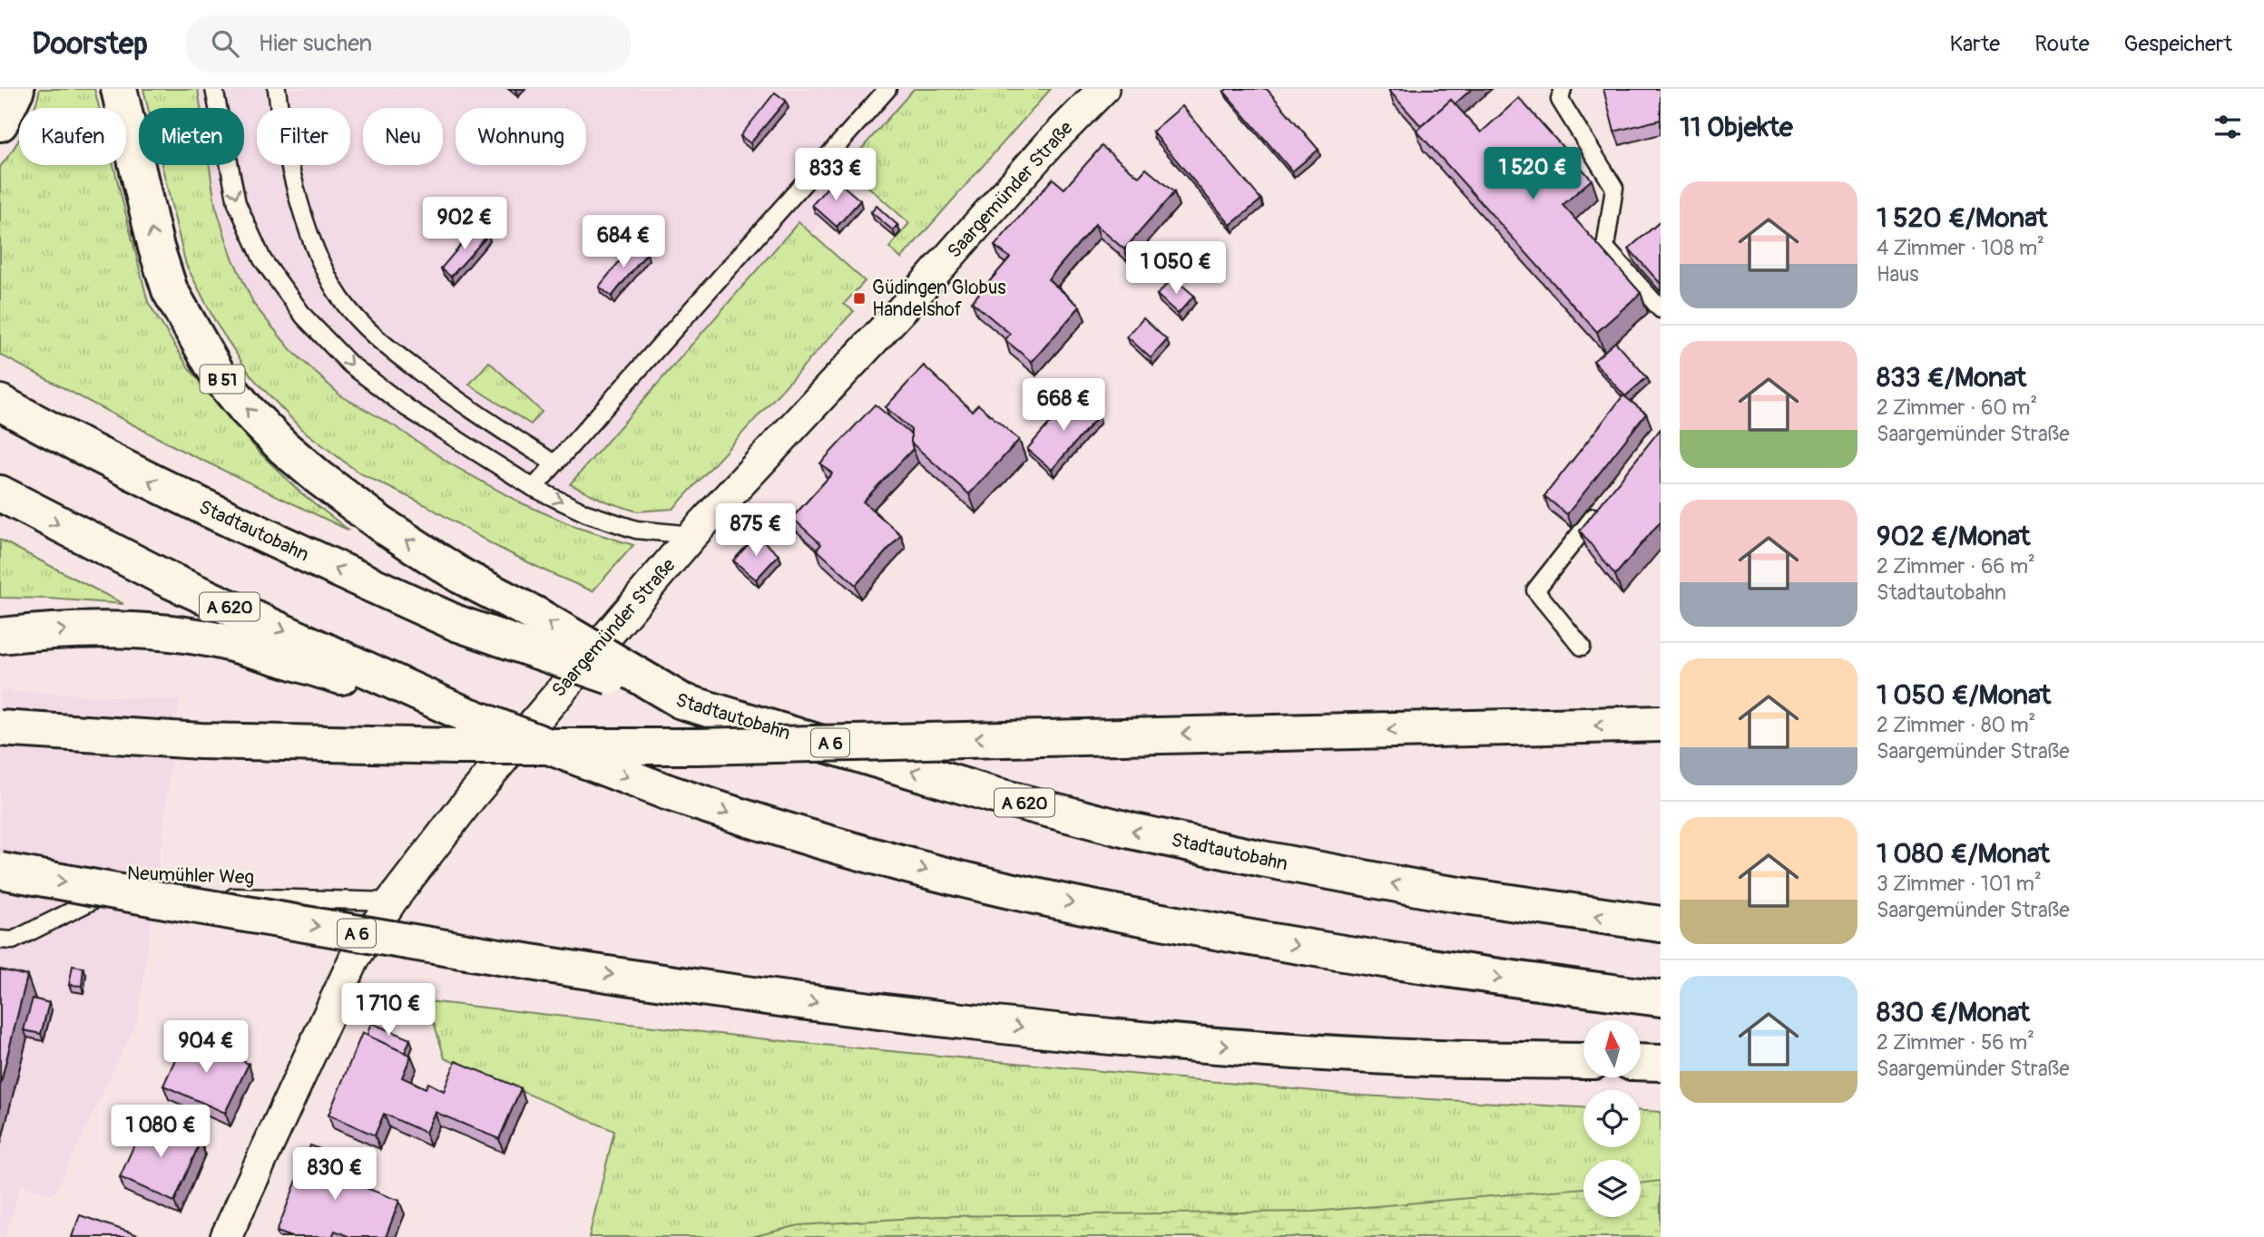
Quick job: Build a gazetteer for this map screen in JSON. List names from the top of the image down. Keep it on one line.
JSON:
{"streets":{"highway":["B 51","Stadtautobahn","A 620","A 6"],"street":["Saargemünder Straße"],"lane":["Neumühler Weg"]},"crossings":[["Saargemünder Straße","Neumühler Weg"],["B 51","Stadtautobahn"]],"places":{"transit":["Güdingen Globus Handelshof"]},"north":"top","page":{"header":"Doorstep","search":"Hier suchen","nav":["Karte","Route","Gespeichert"],"heading":"11 Objekte","chip":["Kaufen","Mieten","Filter","Neu","Wohnung"],"price":["1 520 €","833 €","902 €","684 €","1 050 €","668 €","875 €","1 710 €","904 €","1 080 €","830 €"],"list":[{"name":"1 520 €/Monat","note":"4 Zimmer · 108 m² · Haus"},{"name":"833 €/Monat","note":"2 Zimmer · 60 m² · Saargemünder Straße"},{"name":"902 €/Monat","note":"2 Zimmer · 66 m² · Stadtautobahn"},{"name":"1 050 €/Monat","note":"2 Zimmer · 80 m² · Saargemünder Straße"},{"name":"1 080 €/Monat","note":"3 Zimmer · 101 m² · Saargemünder Straße"},{"name":"830 €/Monat","note":"2 Zimmer · 56 m² · Saargemünder Straße"}]}}
